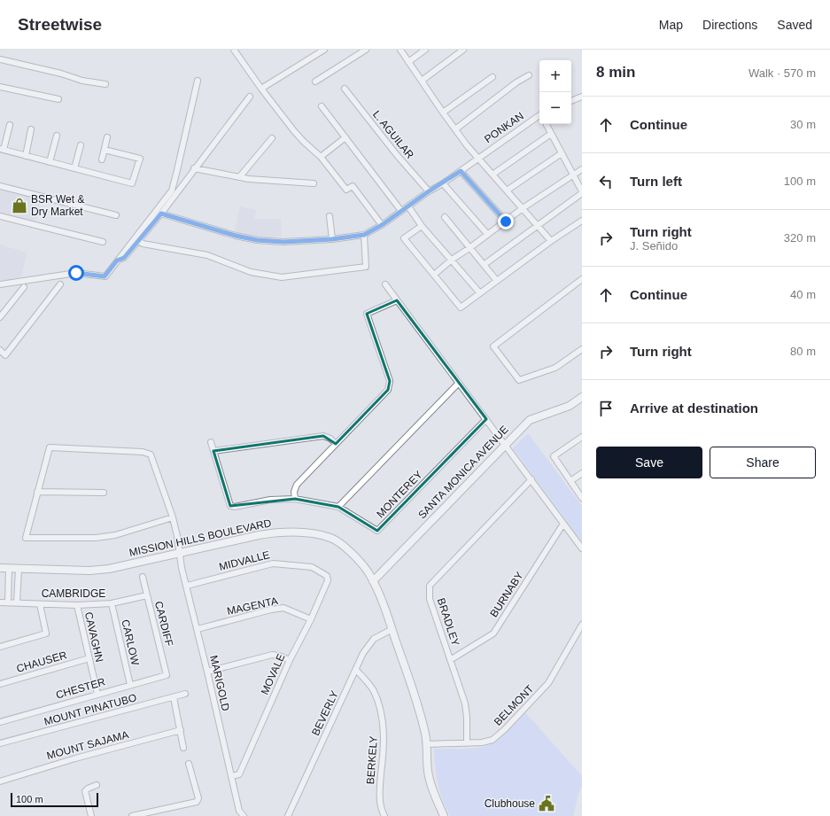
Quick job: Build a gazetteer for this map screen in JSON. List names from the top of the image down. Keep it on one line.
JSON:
{"streets":{"street":["PONKAN","L. AGUILAR","SANTA MONICA AVENUE","MONTEREY","MISSION HILLS BOULEVARD","MIDVALLE","CAMBRIDGE","BURNABY","MAGENTA","BRADLEY","CARDIFF","CAVAGHN","CARLOW","CHAUSER","MOVALE","MARIGOLD","CHESTER","BELMONT","MOUNT PINATUBO","BEVERLY","MOUNT SAJAMA","BERKELY"]},"crossings":[["PONKAN","L. AGUILAR"],["SANTA MONICA AVENUE","MISSION HILLS BOULEVARD"],["MISSION HILLS BOULEVARD","MARIGOLD"],["MISSION HILLS BOULEVARD","BELMONT"],["MISSION HILLS BOULEVARD","BEVERLY"],["MIDVALLE","MOVALE"],["MIDVALLE","MARIGOLD"],["CAMBRIDGE","CARDIFF"],["CAMBRIDGE","CAVAGHN"],["CAMBRIDGE","CARLOW"],["BURNABY","BRADLEY"],["MAGENTA","MOVALE"],["MAGENTA","MARIGOLD"],["BRADLEY","BELMONT"],["CARDIFF","CHESTER"],["CAVAGHN","CHAUSER"],["CAVAGHN","CHESTER"],["CARLOW","CHESTER"],["MOVALE","MARIGOLD"],["BEVERLY","BERKELY"]],"places":{"shop":["BSR Wet & Dry Market"],"public building":["Clubhouse"]},"scale_bar":"100 m","page":{"header":"Streetwise","nav":["Map","Directions","Saved"],"heading":["8 min","Walk · 570 m"],"map_buttons":["+","−"],"list":[["Continue","30 m"],["Turn left","100 m"],["Turn right","J. Señido","320 m"],["Continue","40 m"],["Turn right","80 m"],"Arrive at destination"],"buttons":["Save","Share"],"scale":"100 m"}}
